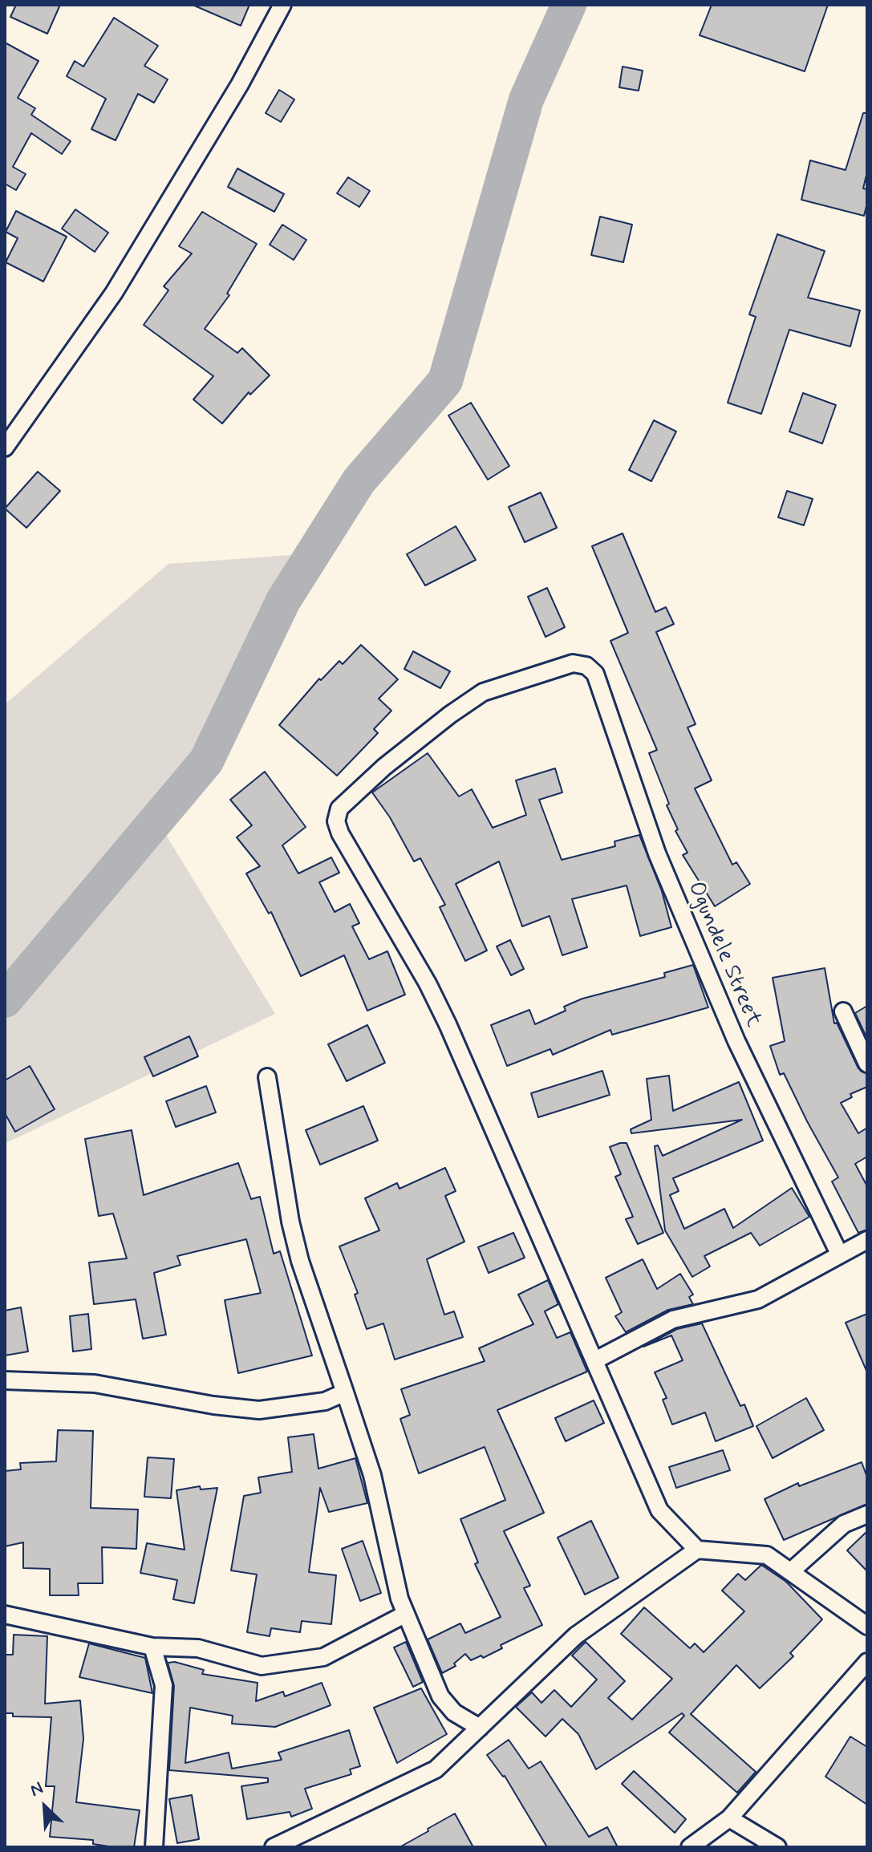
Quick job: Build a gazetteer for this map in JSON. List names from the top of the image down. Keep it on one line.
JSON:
{"streets":{"street":["Ogundele Street"]},"north":"top left"}
